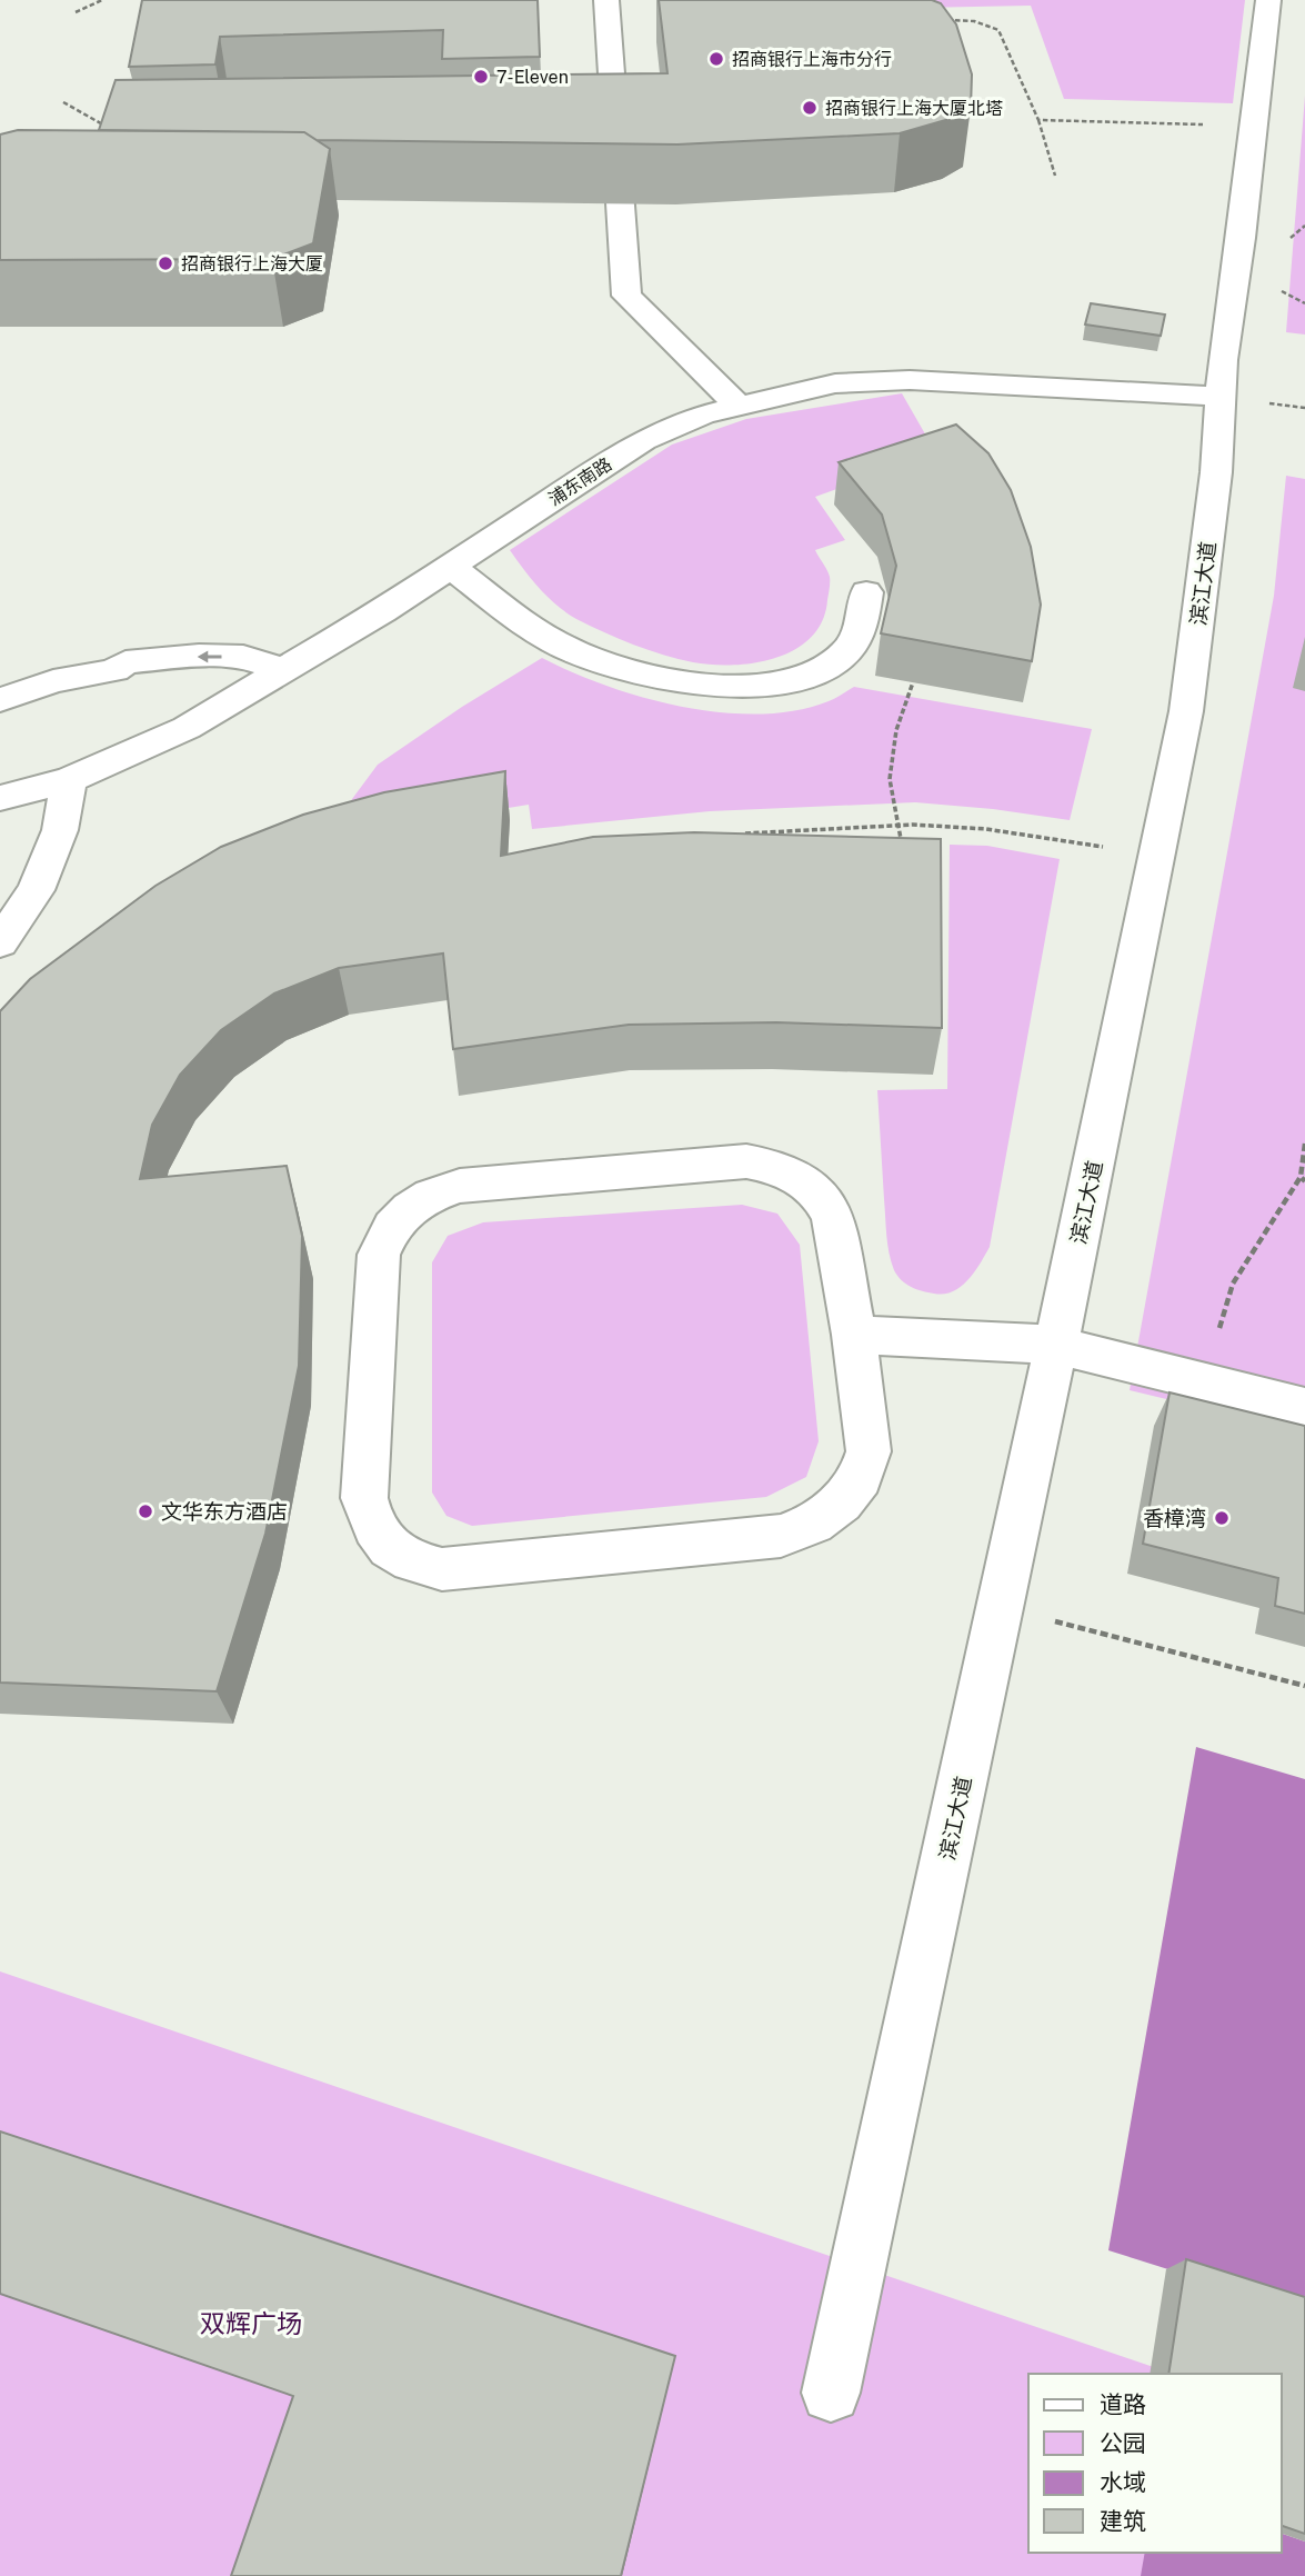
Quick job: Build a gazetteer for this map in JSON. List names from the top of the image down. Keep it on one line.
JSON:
{"streets":{"street":["浦东南路","滨江大道"]},"crossings":[["浦东南路","滨江大道"]],"parks":["双辉广场"],"places":["招商银行上海市分行","7-Eleven","招商银行上海大厦北塔","招商银行上海大厦","文华东方酒店","香樟湾"],"legend":["道路","公园","水域","建筑"]}
